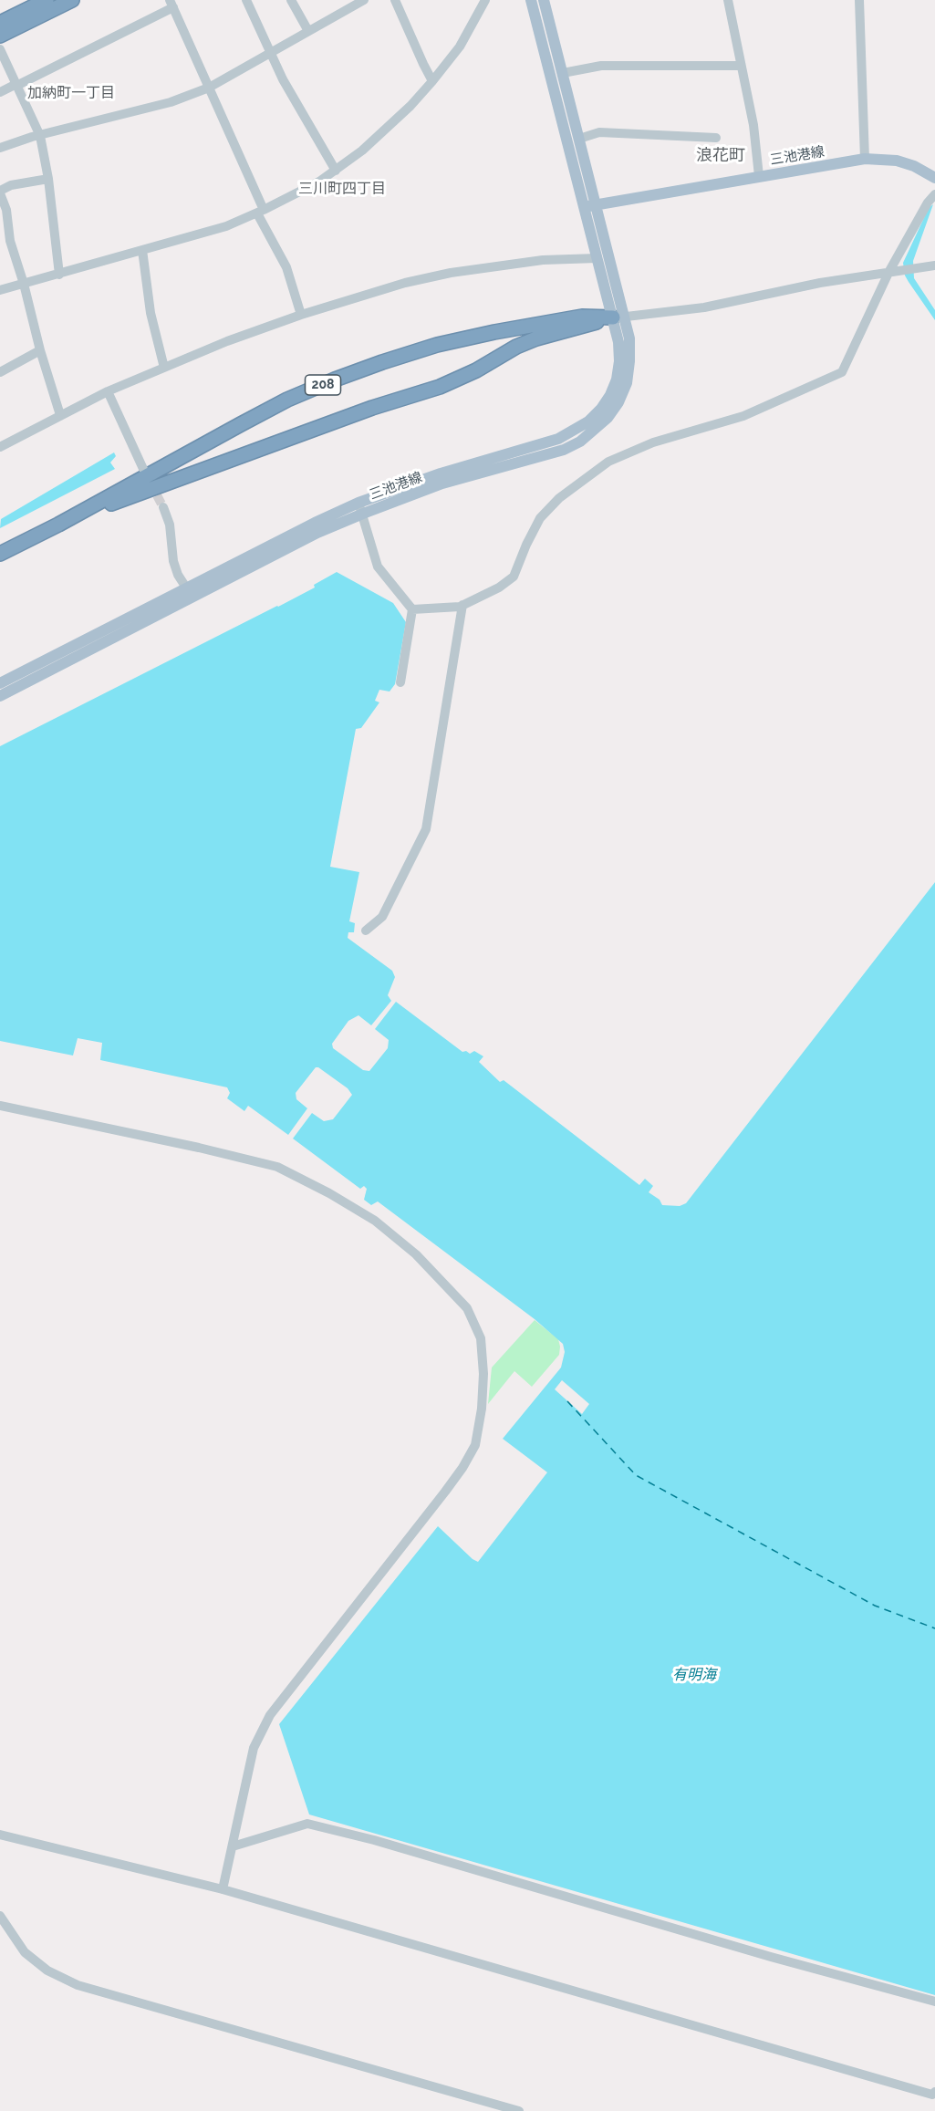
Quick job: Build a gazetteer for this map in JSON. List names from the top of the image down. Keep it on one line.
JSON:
{"streets":{"highway":["208"],"main road":["三池港線"]},"crossings":[["三池港線","208"]],"districts":["加納町一丁目","浪花町","三川町四丁目"],"water":["有明海"]}
